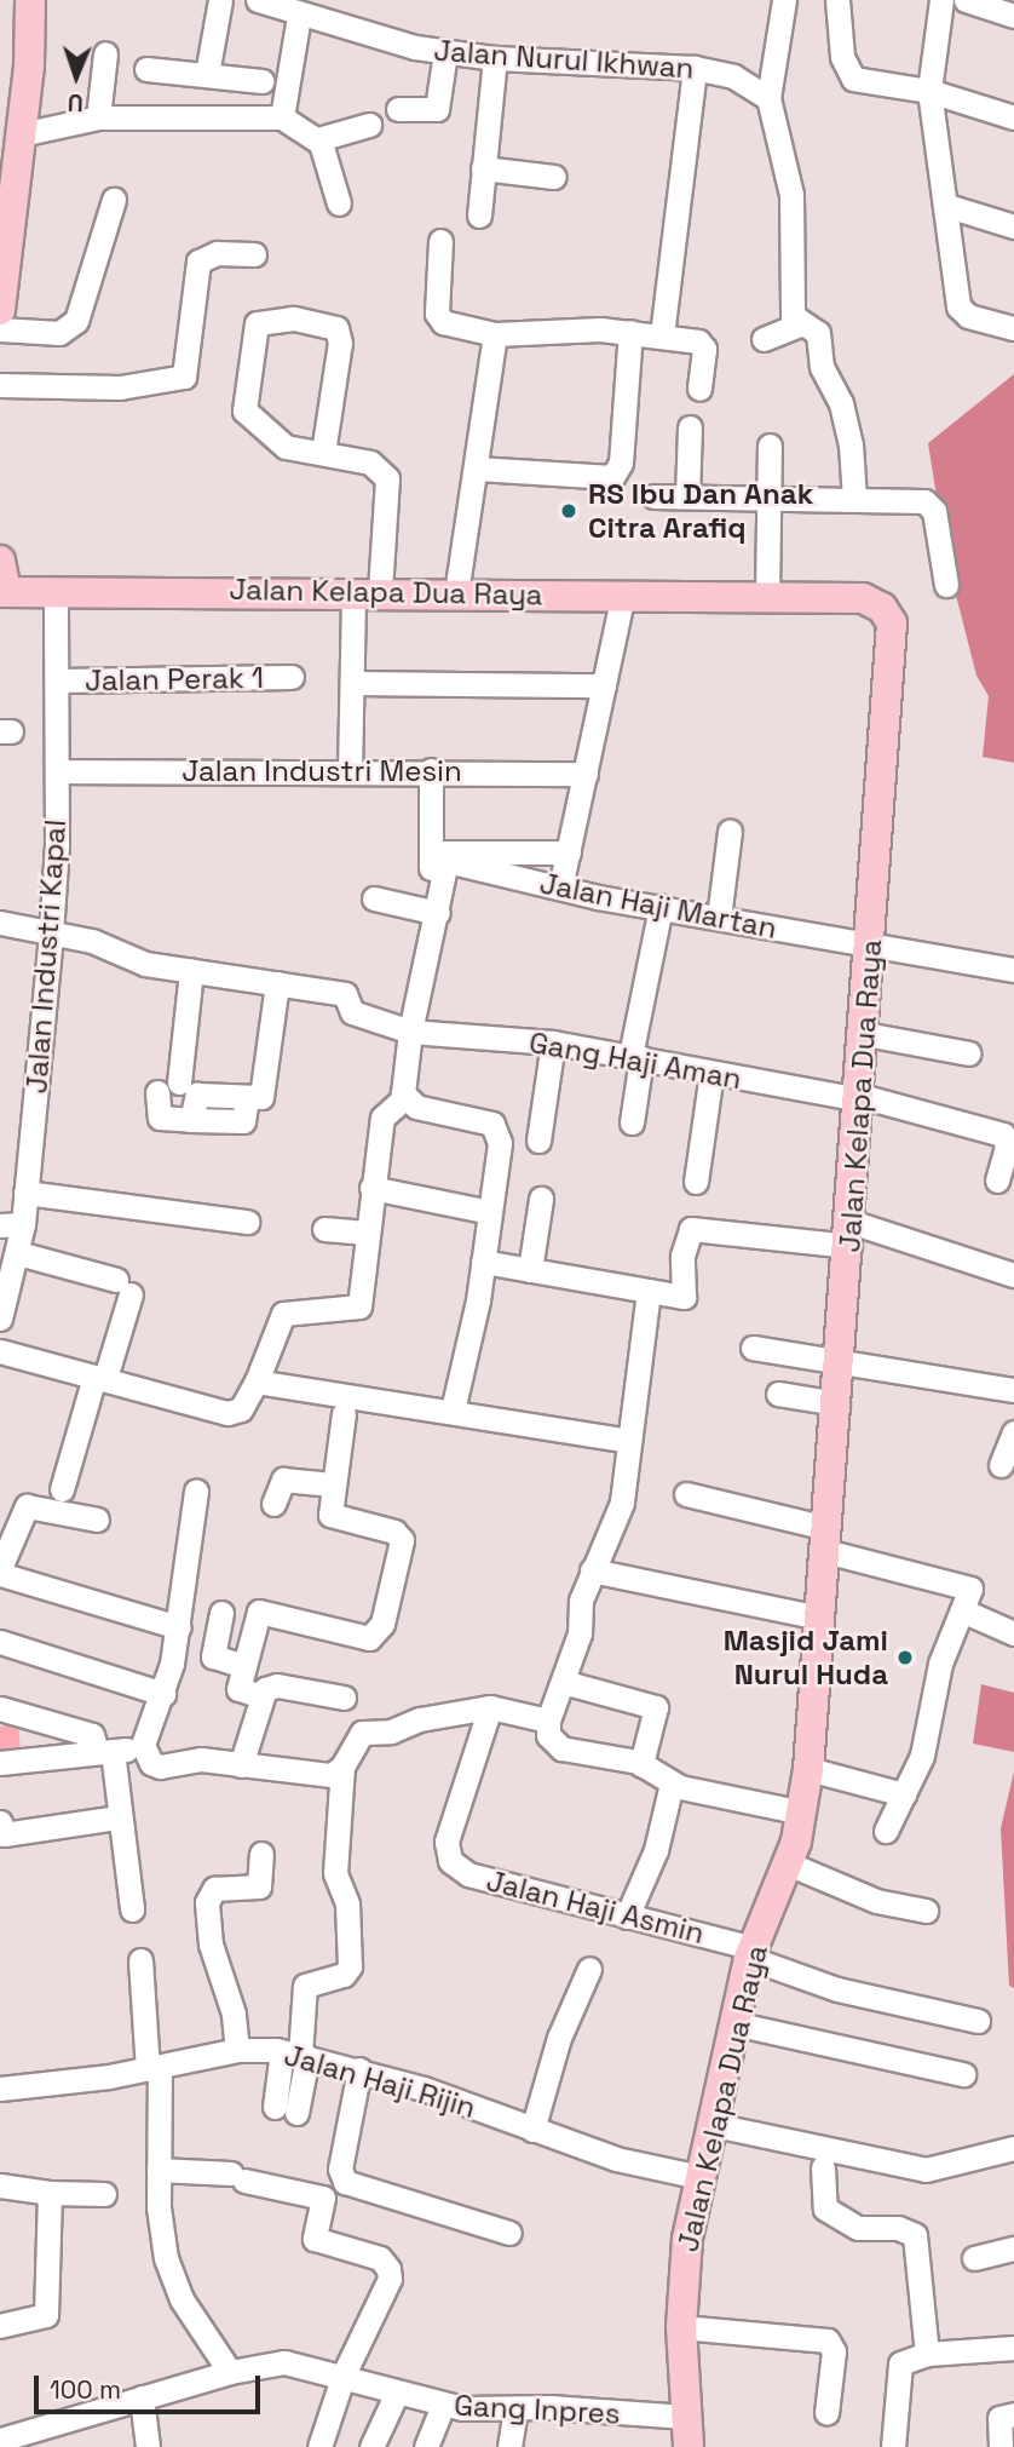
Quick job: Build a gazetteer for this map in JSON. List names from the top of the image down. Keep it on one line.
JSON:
{"streets":{"main road":["Jalan Kelapa Dua Raya"],"street":["Jalan Nurul Ikhwan","Jalan Perak 1","Jalan Industri Mesin","Jalan Haji Martan","Jalan Industri Kapal","Gang Haji Aman","Jalan Haji Asmin","Jalan Haji Rijin","Gang Inpres"]},"crossings":[["Jalan Kelapa Dua Raya","Jalan Haji Martan"],["Jalan Kelapa Dua Raya","Jalan Industri Kapal"],["Jalan Kelapa Dua Raya","Gang Haji Aman"],["Jalan Kelapa Dua Raya","Jalan Haji Asmin"],["Jalan Kelapa Dua Raya","Jalan Haji Rijin"],["Jalan Kelapa Dua Raya","Gang Inpres"],["Jalan Perak 1","Jalan Industri Kapal"],["Jalan Industri Mesin","Jalan Industri Kapal"]],"places":["RS Ibu Dan Anak Citra Arafiq","Masjid Jami Nurul Huda"],"scale_bar":"100 m","north":"bottom"}
